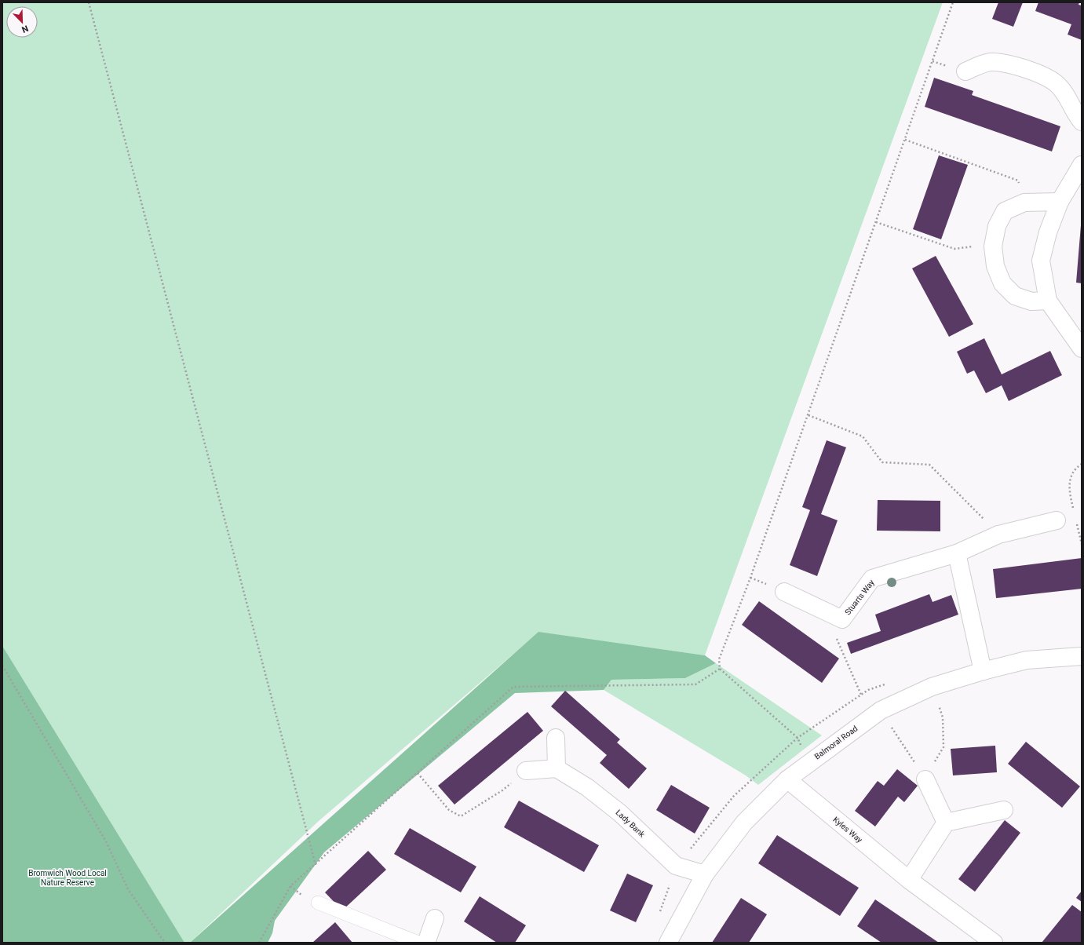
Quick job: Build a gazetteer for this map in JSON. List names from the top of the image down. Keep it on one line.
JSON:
{"streets":{"street":["Stuarts Way","Balmoral Road","Lady Bank","Kyles Way"]},"crossings":[["Balmoral Road","Lady Bank"],["Balmoral Road","Kyles Way"]],"parks":["Bromwich Wood Local Nature Reserve"],"north":"bottom right"}
